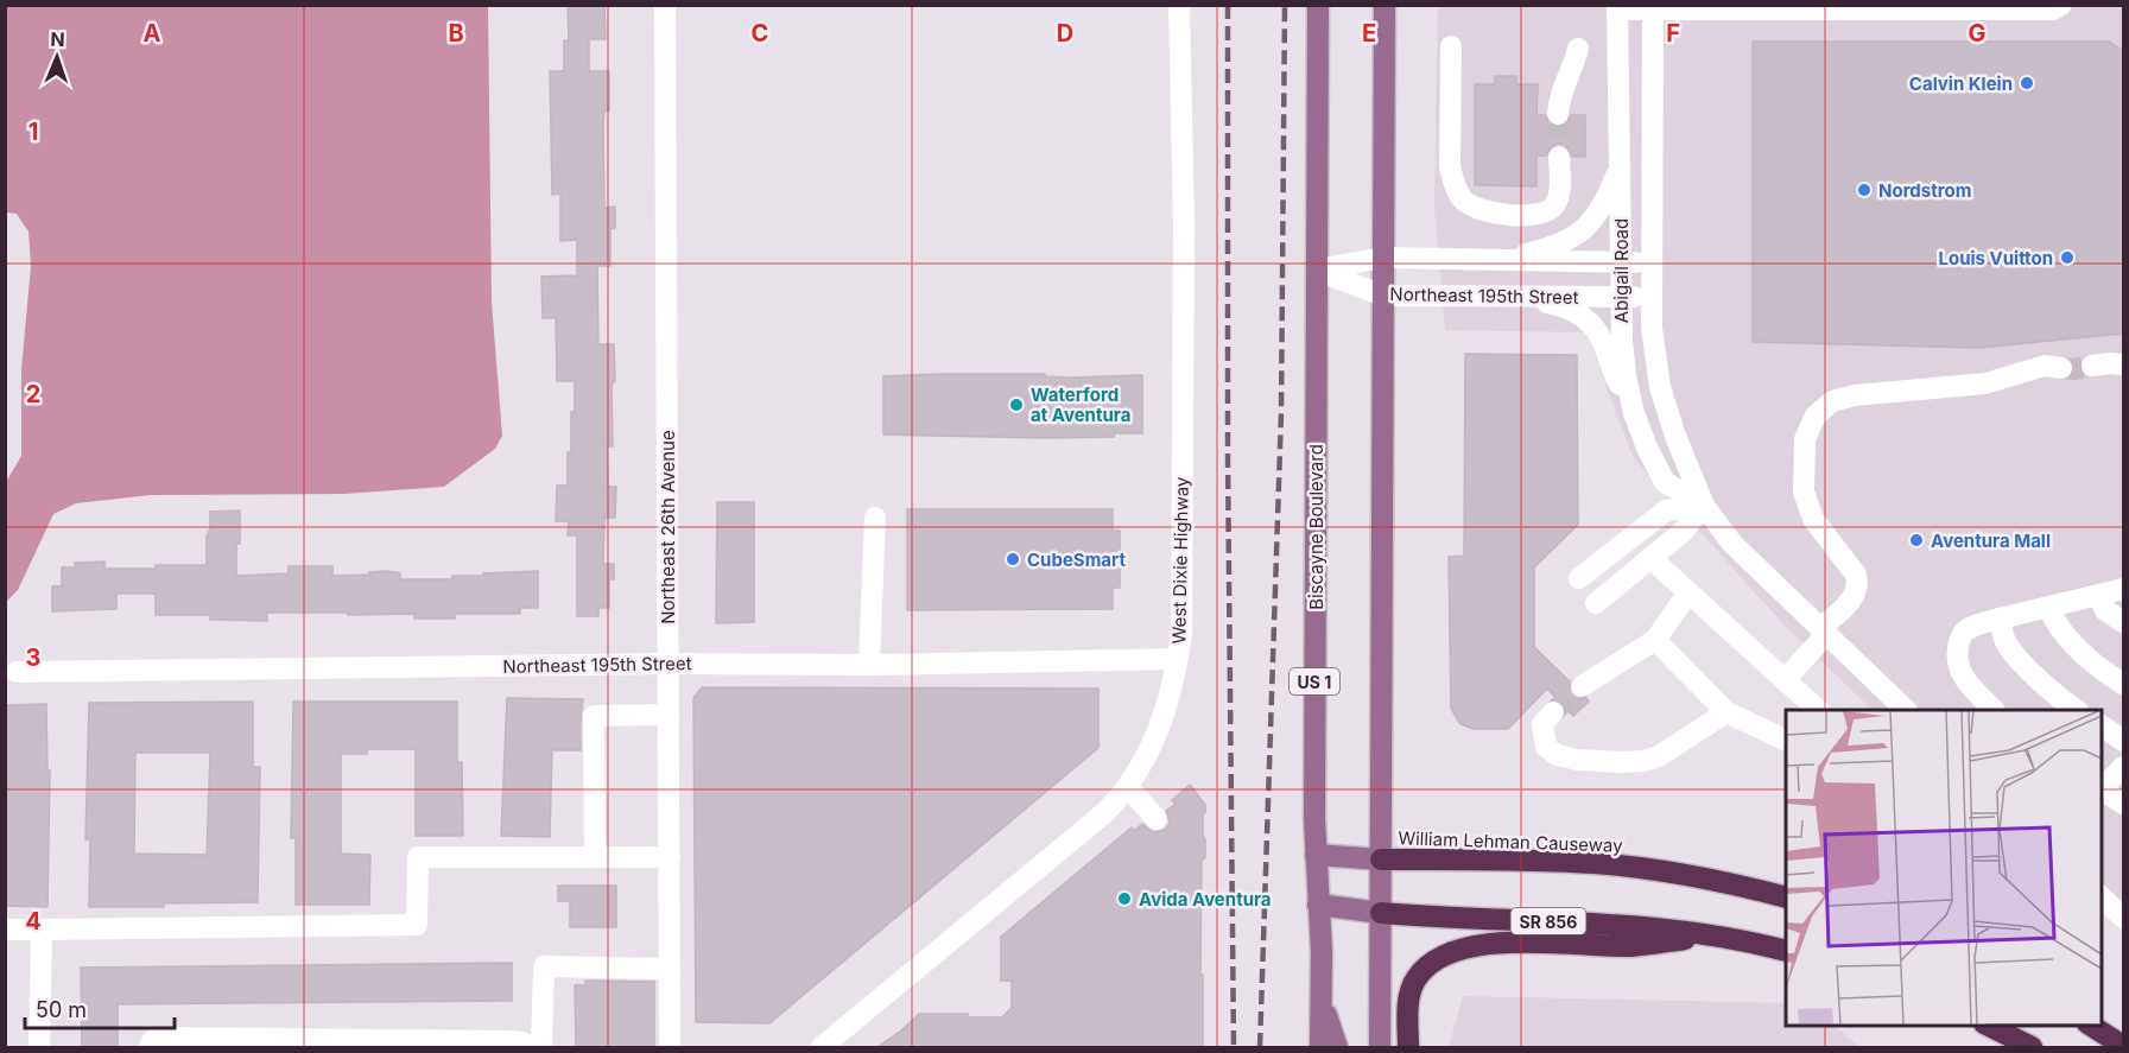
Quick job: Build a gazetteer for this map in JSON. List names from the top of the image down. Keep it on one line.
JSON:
{"streets":{"highway":["William Lehman Causeway","SR 856"],"main road":["Biscayne Boulevard","US 1"],"street":["Abigail Road","Northeast 195th Street","Northeast 26th Avenue","West Dixie Highway"]},"crossings":[["Abigail Road","Northeast 195th Street"],["Northeast 195th Street","Northeast 26th Avenue"],["Northeast 195th Street","Biscayne Boulevard"],["Northeast 195th Street","West Dixie Highway"],["Biscayne Boulevard","William Lehman Causeway"],["Biscayne Boulevard","SR 856"]],"places":["Calvin Klein","Nordstrom","Louis Vuitton","Waterford at Aventura","Aventura Mall","CubeSmart","Avida Aventura"],"scale_bar":"50 m","north":"top","grid":{"columns":["A","B","C","D","E","F","G"],"rows":["1","2","3","4"]}}
